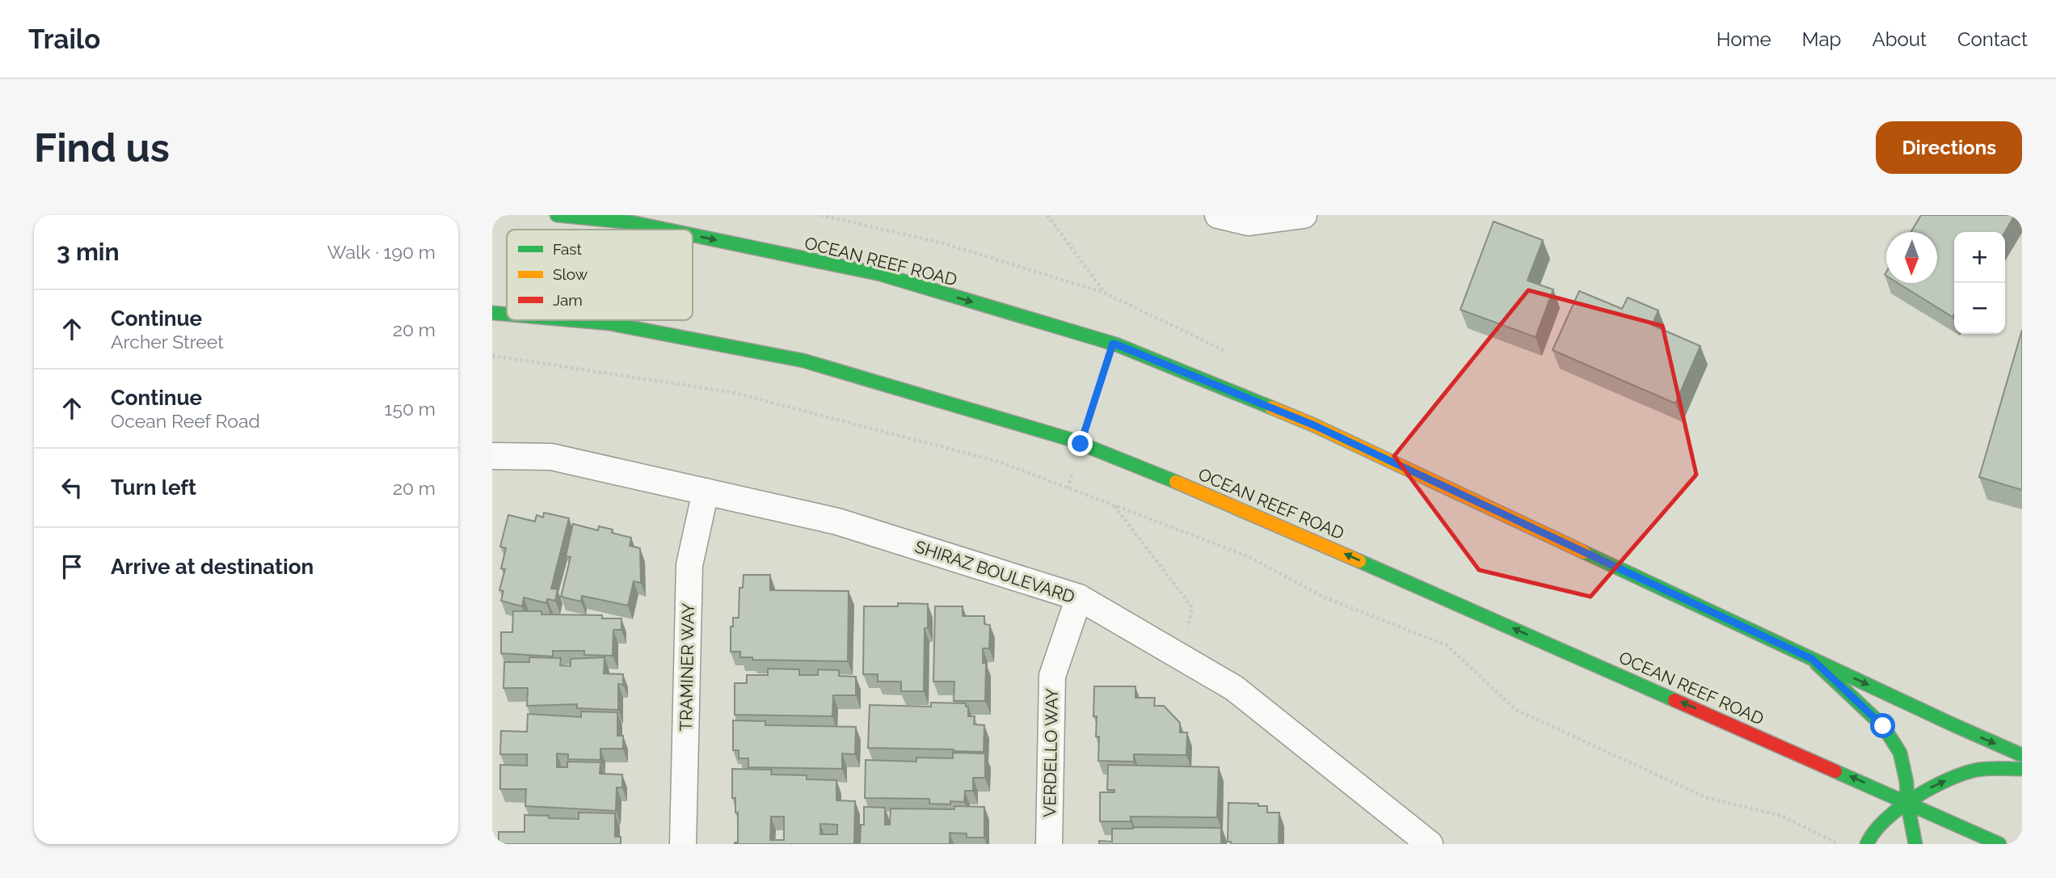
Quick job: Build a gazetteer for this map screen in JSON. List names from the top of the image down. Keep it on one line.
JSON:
{"streets":{"main road":["OCEAN REEF ROAD"],"street":["SHIRAZ BOULEVARD","TRAMINER WAY","VERDELLO WAY"]},"crossings":[["SHIRAZ BOULEVARD","TRAMINER WAY"],["SHIRAZ BOULEVARD","VERDELLO WAY"]],"legend":["Fast","Slow","Jam"],"north":"bottom","page":{"header":"Trailo","nav":["Home","Map","About","Contact"],"buttons":"Directions","title":"Find us","heading":["3 min","Walk · 190 m"],"map_buttons":["+","−"],"list":[["Continue","Archer Street","20 m"],["Continue","Ocean Reef Road","150 m"],["Turn left","20 m"],"Arrive at destination"]}}
